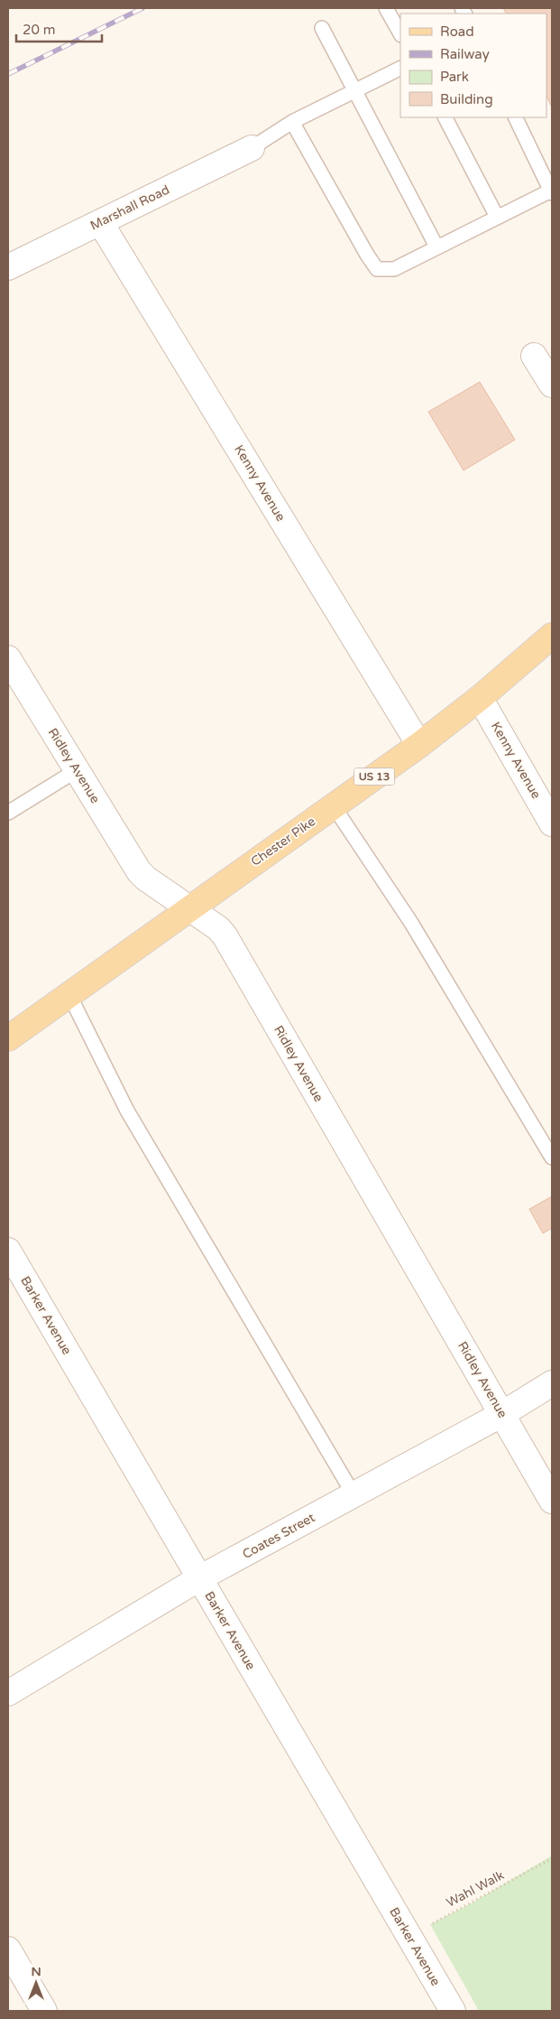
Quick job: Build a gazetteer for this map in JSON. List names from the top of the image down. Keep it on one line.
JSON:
{"streets":{"main road":["US 13","Chester Pike"],"street":["Marshall Road","Kenny Avenue","Ridley Avenue","Barker Avenue","Coates Street"],"path":["Wahl Walk"]},"crossings":[["Marshall Road","Kenny Avenue"],["Kenny Avenue","Chester Pike"],["Ridley Avenue","Chester Pike"],["Ridley Avenue","Coates Street"],["Barker Avenue","Coates Street"],["Barker Avenue","Wahl Walk"]],"legend":["Road","Railway","Park","Building"],"scale_bar":"20 m","north":"top"}
